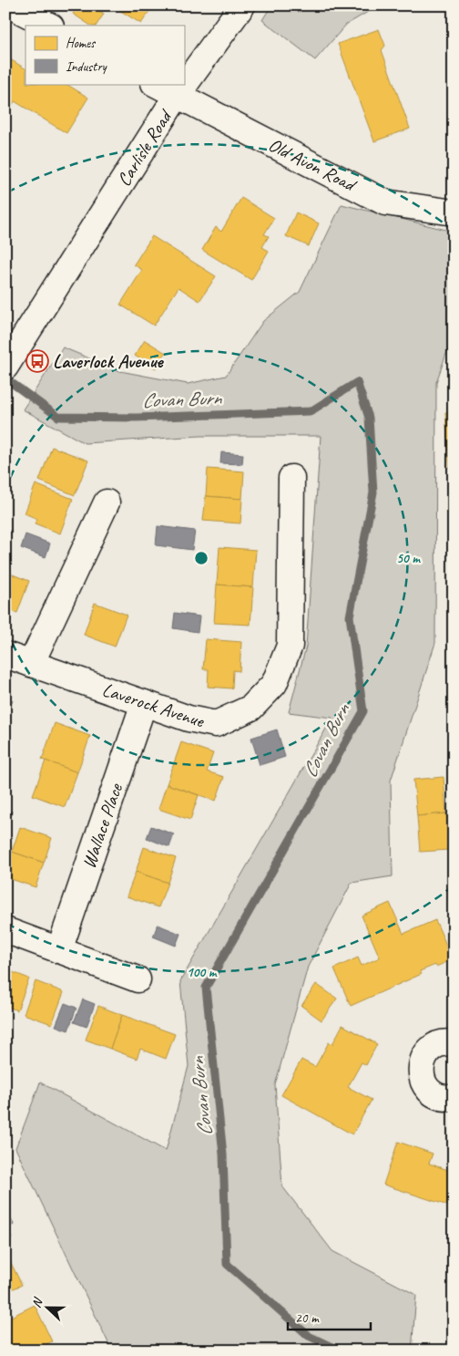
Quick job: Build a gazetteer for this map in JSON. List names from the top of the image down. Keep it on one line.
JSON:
{"streets":{"street":["Carlisle Road","Old Avon Road","Laverock Avenue","Wallace Place"]},"crossings":[["Carlisle Road","Old Avon Road"],["Laverock Avenue","Wallace Place"]],"water":["Covan Burn"],"places":{"bus stop":["Laverlock Avenue"]},"legend":["Homes","Industry"],"scale_bar":"20 m","north":"left","rings":["50 m","100 m"]}
